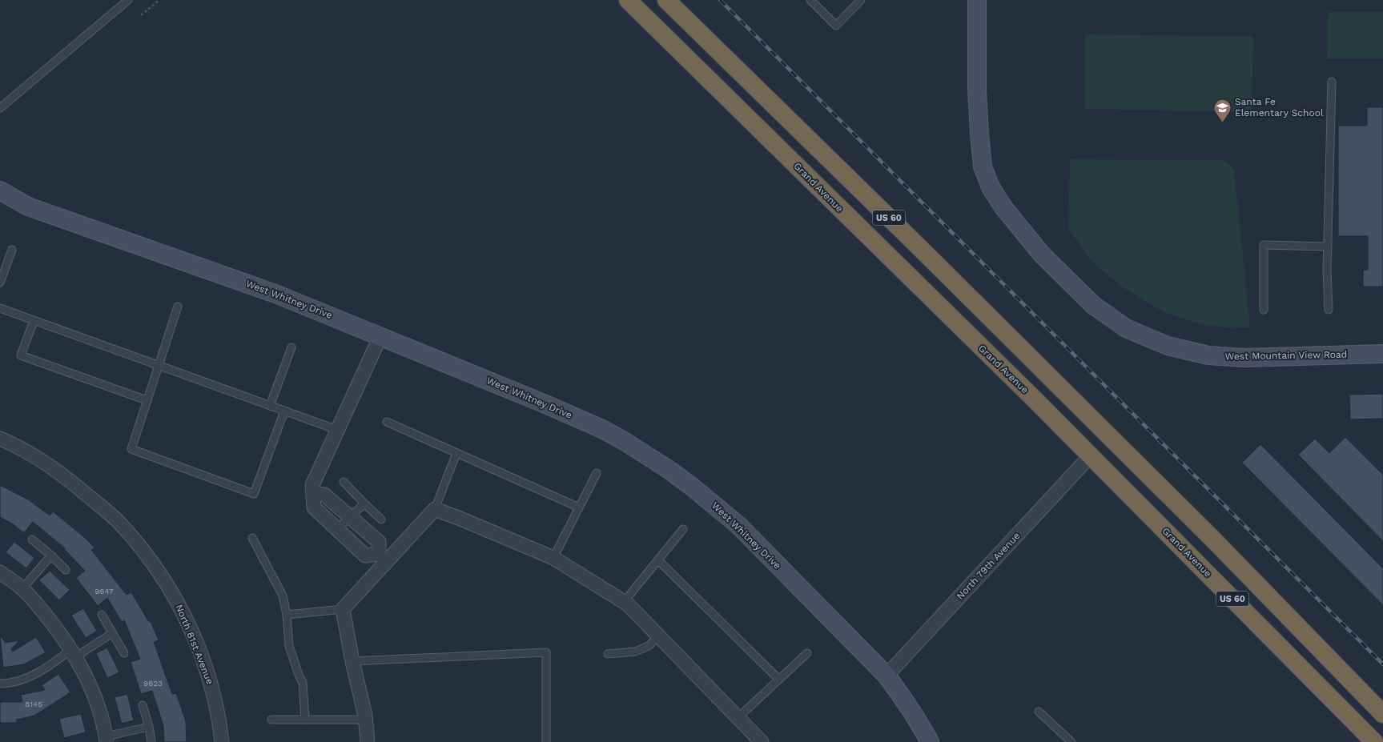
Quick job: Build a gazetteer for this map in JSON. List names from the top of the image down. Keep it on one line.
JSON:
{"streets":{"highway":["Grand Avenue","US 60"],"street":["West Whitney Drive","West Mountain View Road","North 79th Avenue","North 81st Avenue"]},"crossings":[["Grand Avenue","North 79th Avenue"],["West Whitney Drive","North 79th Avenue"]],"places":{"school or university":["Santa Fe Elementary School"]},"house_numbers":["9647","9623","8145"]}
